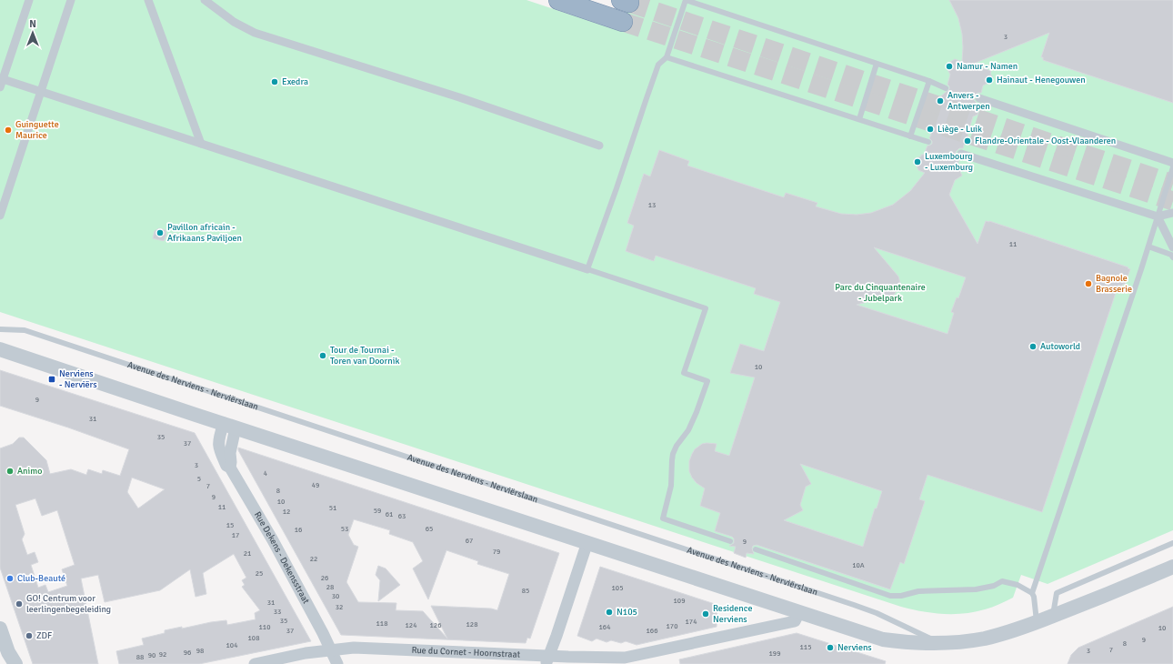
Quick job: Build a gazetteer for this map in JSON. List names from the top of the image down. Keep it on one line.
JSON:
{"streets":{"street":["Avenue des Nerviens - Nerviërslaan","Rue Dekens - Dekensstraat","Rue du Cornet - Hoornstraat"]},"crossings":[["Avenue des Nerviens - Nerviërslaan","Rue Dekens - Dekensstraat"],["Avenue des Nerviens - Nerviërslaan","Rue du Cornet - Hoornstraat"],["Rue Dekens - Dekensstraat","Rue du Cornet - Hoornstraat"]],"parks":["Parc du Cinquantenaire - Jubelpark"],"places":{"other":["Namur - Namen","Hainaut - Henegouwen","Exedra","Anvers - Antwerpen","Liège - Luik","Guinguette Maurice","Flandre-Orientale - Oost-Vlaanderen","Luxembourg - Luxemburg","Pavillon africain - Afrikaans Paviljoen","Bagnole Brasserie","Autoworld","Tour de Tournai - Toren van Doornik","Animo","Club-Beauté","GO! Centrum voor leerlingenbegeleiding","N105","Residence Nerviens","ZDF","Nerviens"],"transit":["Nerviens - Nerviërs"]},"house_numbers":["3","13","11","10","9","31","35","37","3","4","5","49","7","8","9","10","11","51","59","12","61","63","15","53","65","16","17","67","9","79","21","22","10A","25","26","28","105","85","30","109","31","32","33","35","174","118","128","124","126","170","110","164","10","37","166","108","9","8","104","115","7","98","3","96","199","92","90","88"],"north":"top"}
